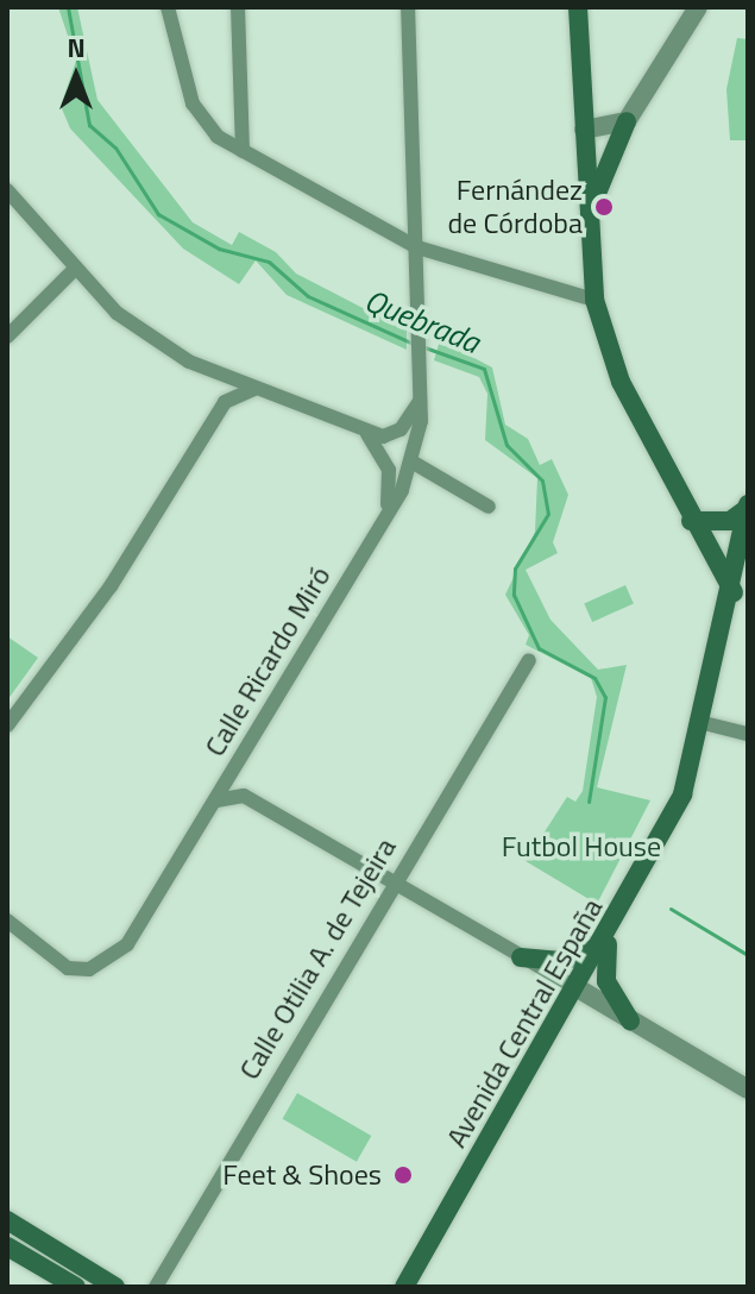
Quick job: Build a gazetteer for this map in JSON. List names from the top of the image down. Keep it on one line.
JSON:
{"streets":{"main road":["Avenida Central España"],"street":["Calle Ricardo Miró","Calle Otilia A. de Tejeira"]},"water":["Quebrada"],"parks":["Futbol House"],"places":["Fernández de Córdoba","Feet & Shoes"],"north":"top"}
